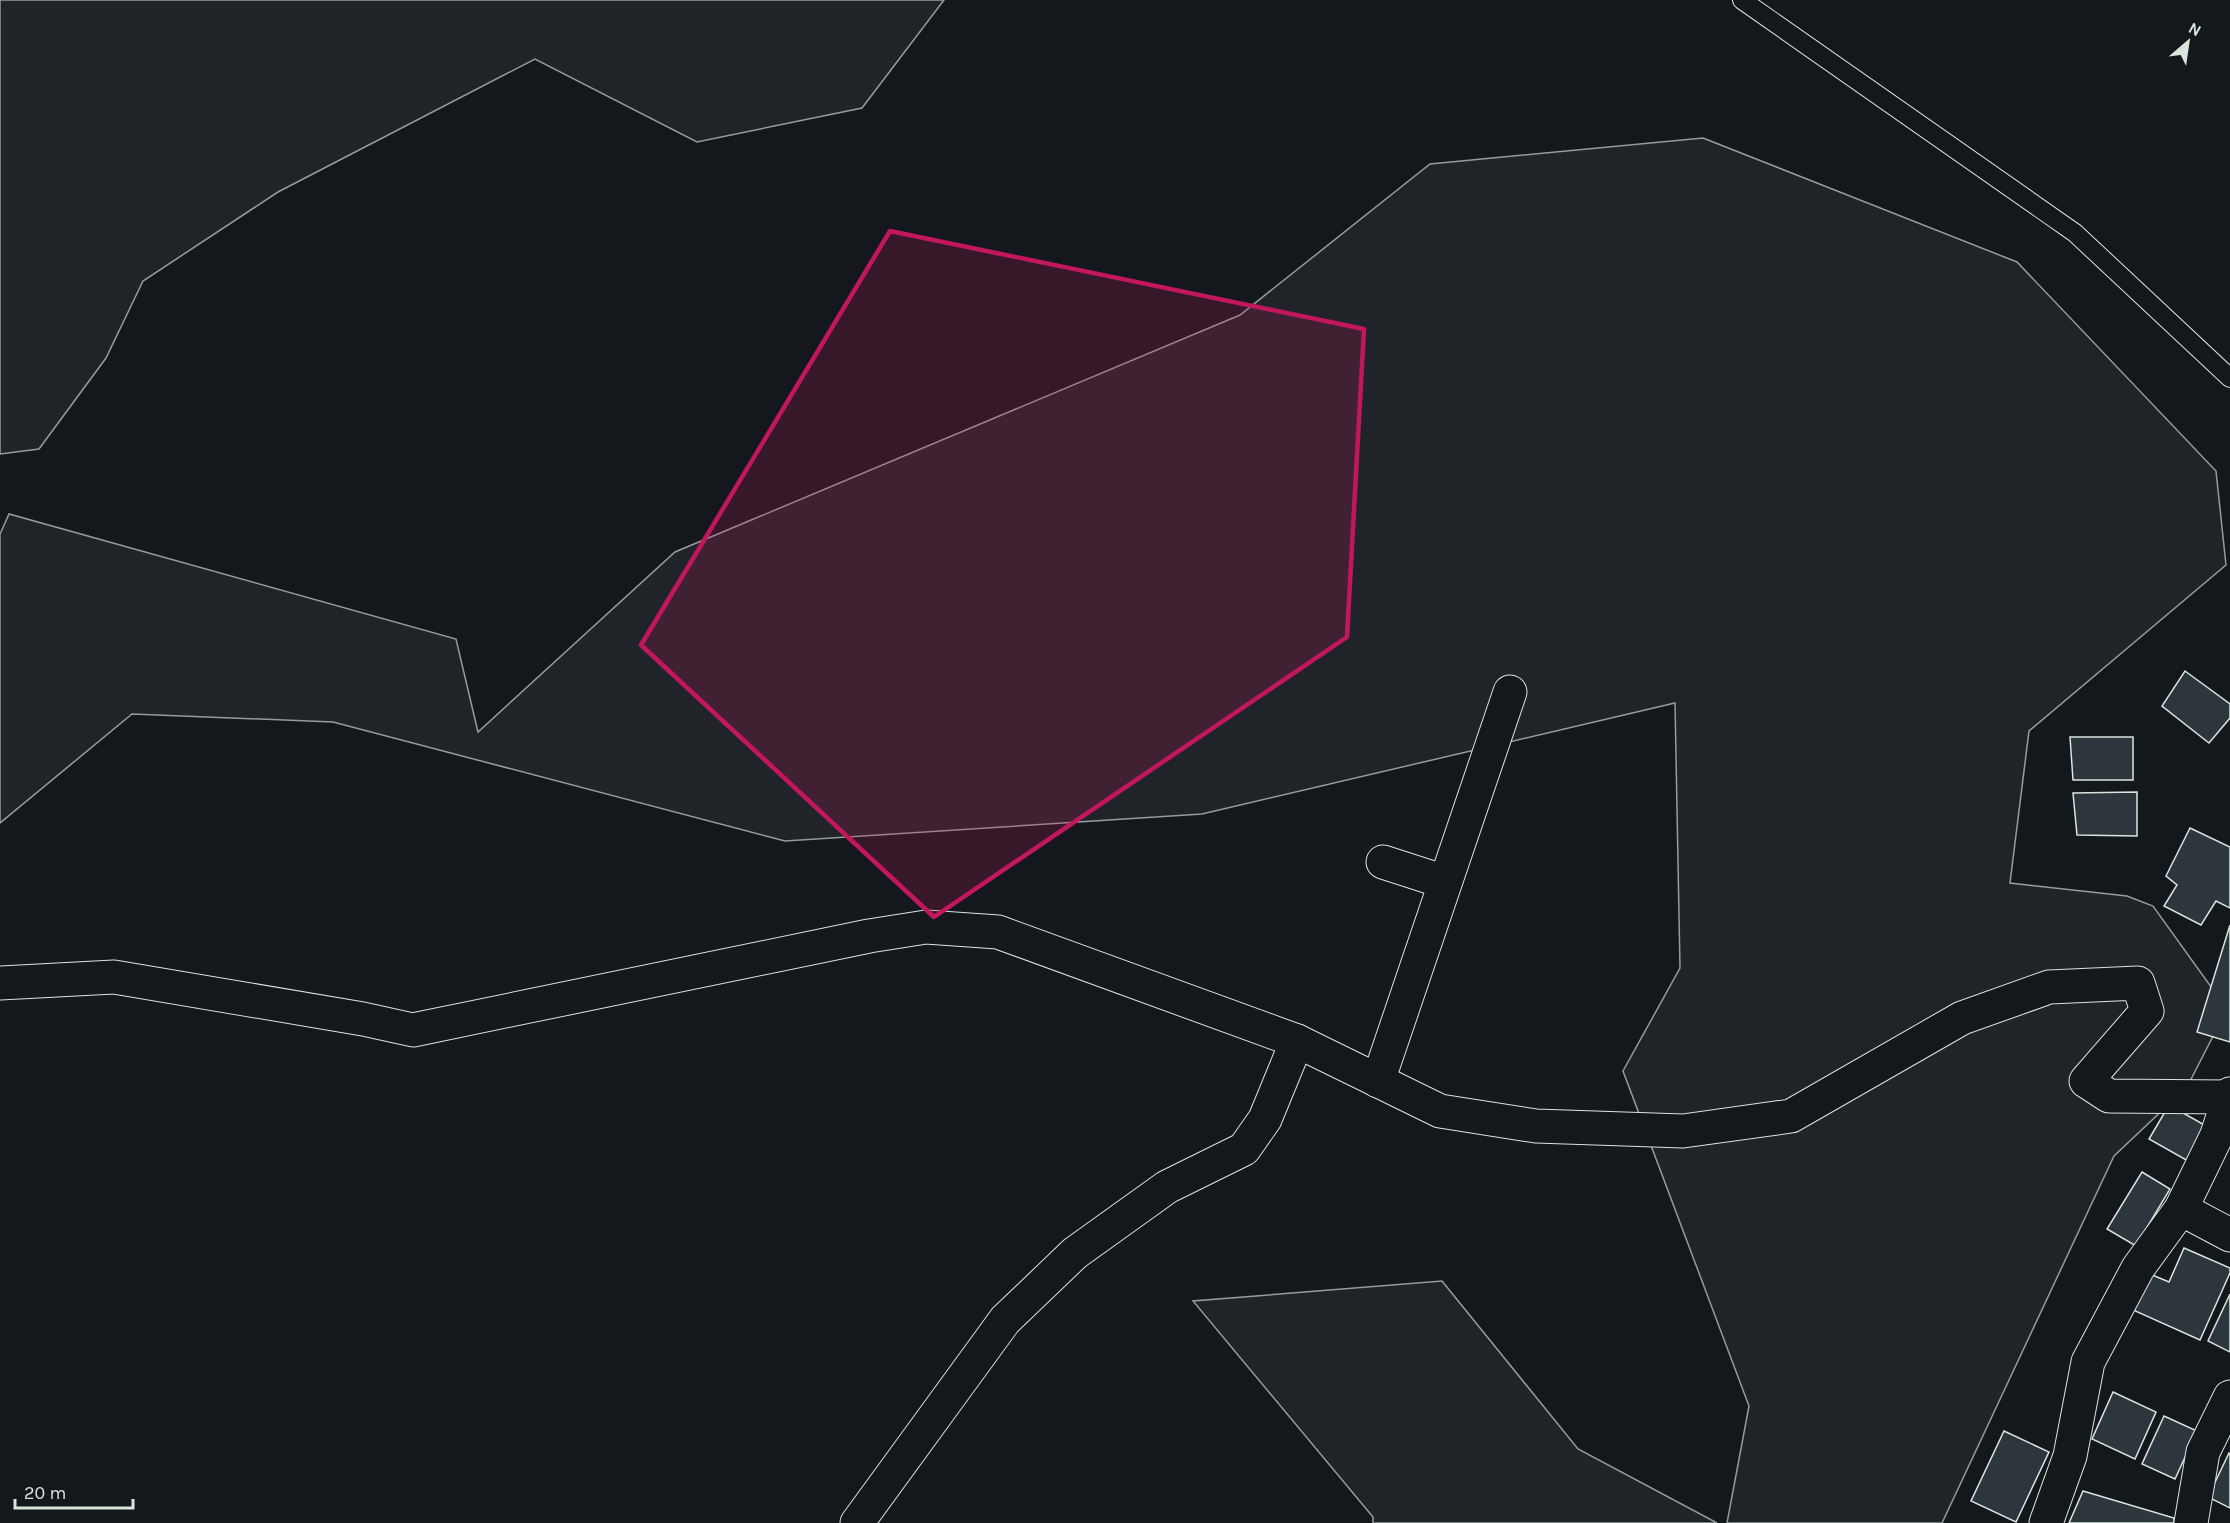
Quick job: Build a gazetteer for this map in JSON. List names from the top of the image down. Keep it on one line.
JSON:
{"scale_bar":"20 m","north":"top right"}
